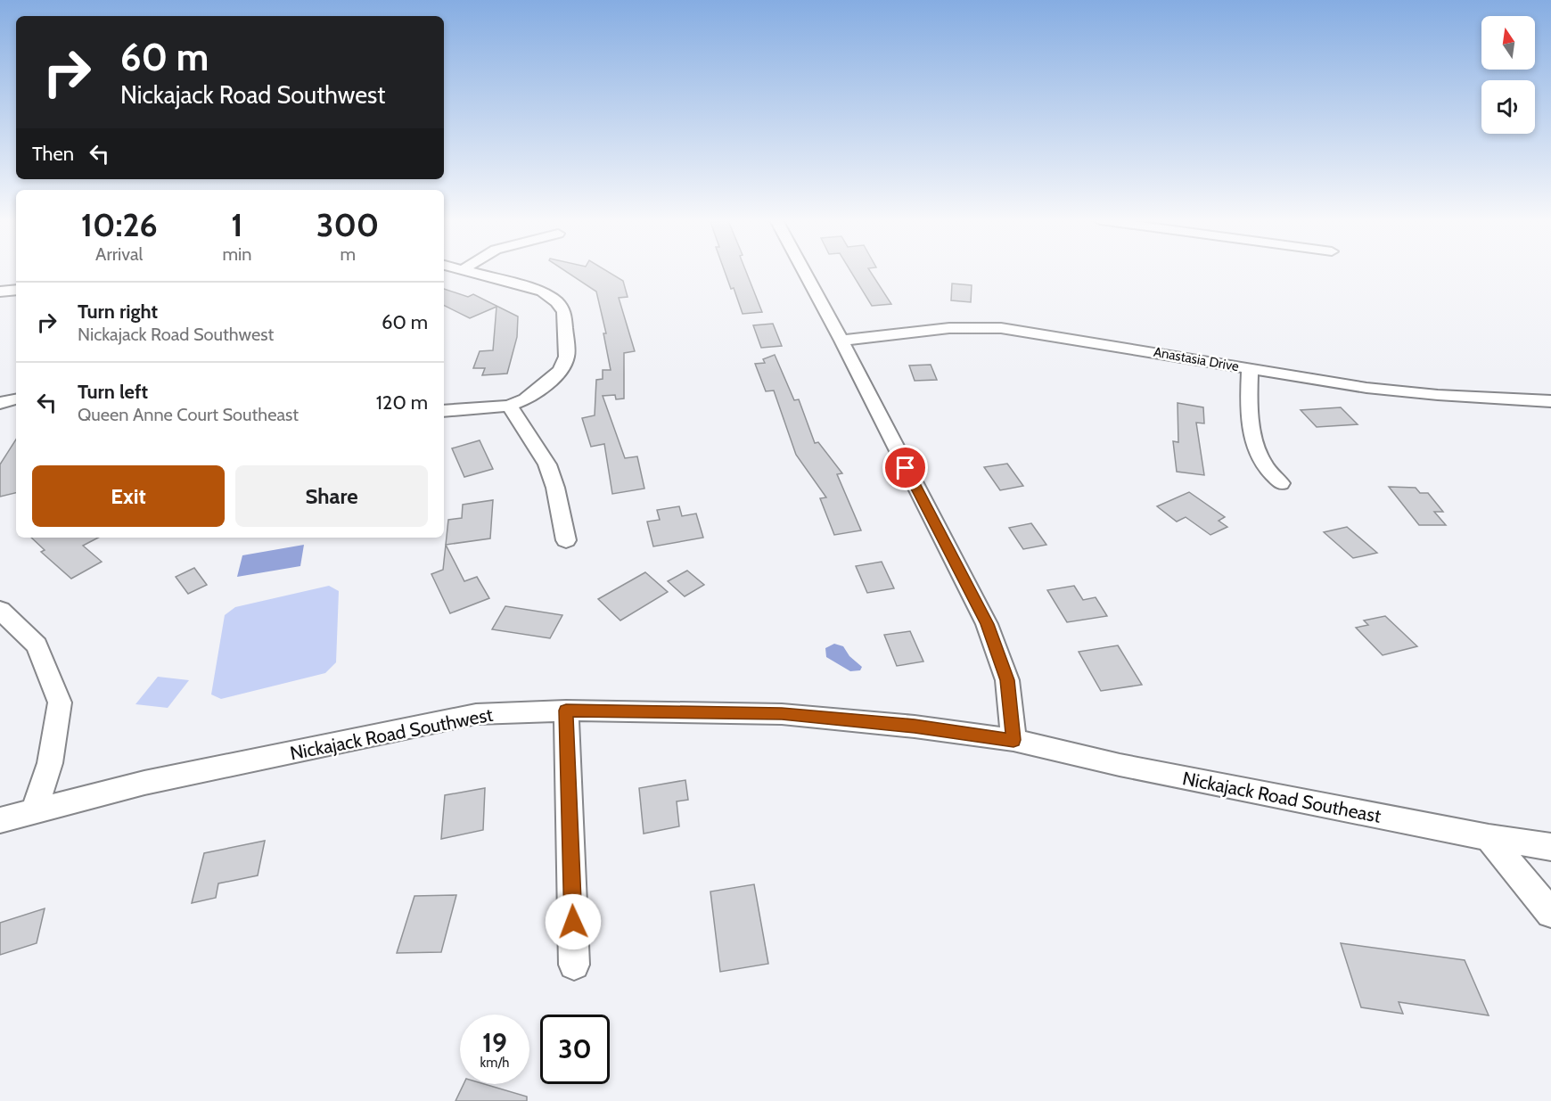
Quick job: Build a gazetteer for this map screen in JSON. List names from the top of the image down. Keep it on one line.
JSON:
{"streets":{"street":["Anastasia Drive","Nickajack Road Southwest","Nickajack Road Southeast"]},"crossings":[["Nickajack Road Southwest","Nickajack Road Southeast"]],"north":"top","page":{"turn":["60 m","Nickajack Road Southwest"],"then":"Then","eta":["10:26","Arrival","1","min","300","m"],"list":[{"name":"Turn right","note":"Nickajack Road Southwest","value":"60 m"},{"name":"Turn left","note":"Queen Anne Court Southeast","value":"120 m"}],"buttons":["Exit","Share"],"speed":"19 km/h","limit":"30"}}
